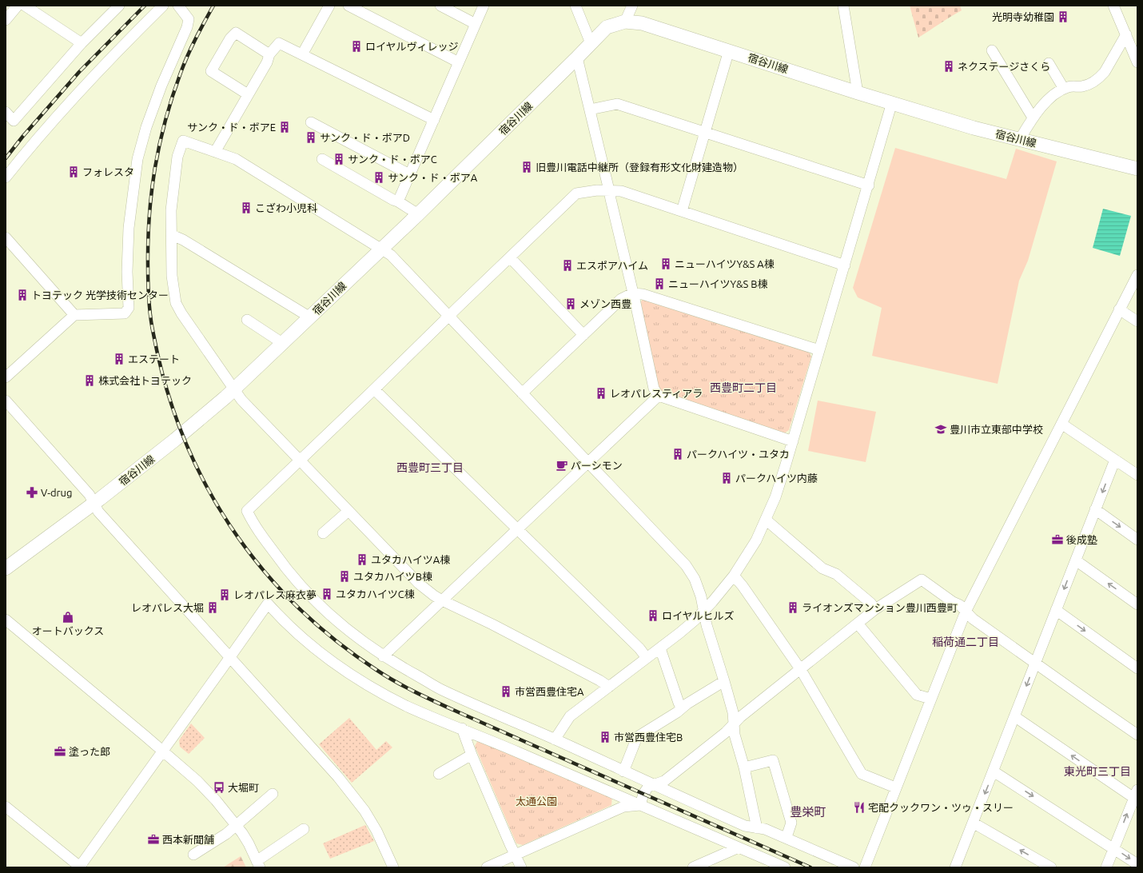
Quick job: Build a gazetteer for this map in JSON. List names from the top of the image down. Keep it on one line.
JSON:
{"streets":{"main road":["宿谷川線"]},"districts":["西豊町二丁目","西豊町三丁目","稲荷通二丁目","東光町三丁目","豊栄町"],"parks":["太通公園"],"places":{"building":["光明寺幼稚園","ロイヤルヴィレッジ","ネクステージさくら","サンク・ド・ボアE","サンク・ド・ボアD","サンク・ド・ボアC","旧豊川電話中継所（登録有形文化財建造物）","フォレスタ","サンク・ド・ボアA","こざわ小児科","ニューハイツY&S A棟","エスポアハイム","ニューハイツY&S B棟","トヨテック 光学技術センター","メゾン西豊","エステート","株式会社トヨテック","レオパレスティアラ","パークハイツ・ユタカ","パークハイツ内藤","ユタカハイツA棟","ユタカハイツB棟","ユタカハイツC棟","レオパレス麻衣夢","レオパレス大堀","ライオンズマンション豊川西豊町","ロイヤルヒルズ","市営西豊住宅A","市営西豊住宅B"],"school or university":["豊川市立東部中学校"],"cafe":["パーシモン"],"pharmacy":["V-drug"],"office":["後成塾","塗った郎","西本新聞舗"],"shop":["オートバックス"],"bus stop":["大堀町"],"restaurant":["宅配クックワン・ツゥ・スリー"]}}
